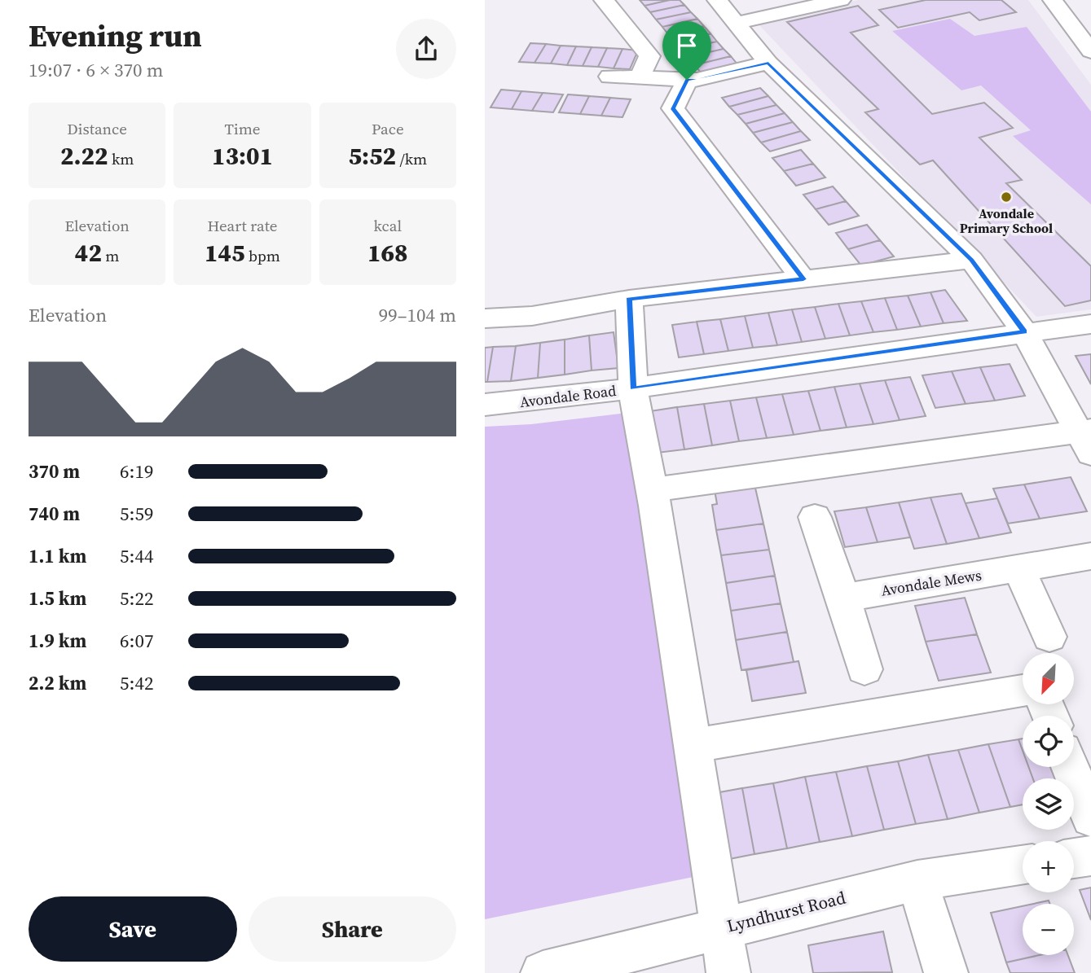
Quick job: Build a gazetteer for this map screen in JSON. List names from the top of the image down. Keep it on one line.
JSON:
{"streets":{"street":["Avondale Road","Avondale Mews","Lyndhurst Road"]},"places":["Avondale Primary School"],"north":"bottom left","page":{"heading":["Evening run","19:07 · 6 × 370 m"],"stats":[["Distance","2.22 km"],["Time","13:01"],["Pace","5:52 /km"],["Elevation","42 m"],["Heart rate","145 bpm"],["kcal","168"]],"chart":["Elevation","99–104 m"],"list":[{"name":"370 m","note":"6:19"},{"name":"740 m","note":"5:59"},{"name":"1.1 km","note":"5:44"},{"name":"1.5 km","note":"5:22"},{"name":"1.9 km","note":"6:07"},{"name":"2.2 km","note":"5:42"}],"map_buttons":["+","−"],"buttons":["Save","Share"]}}
